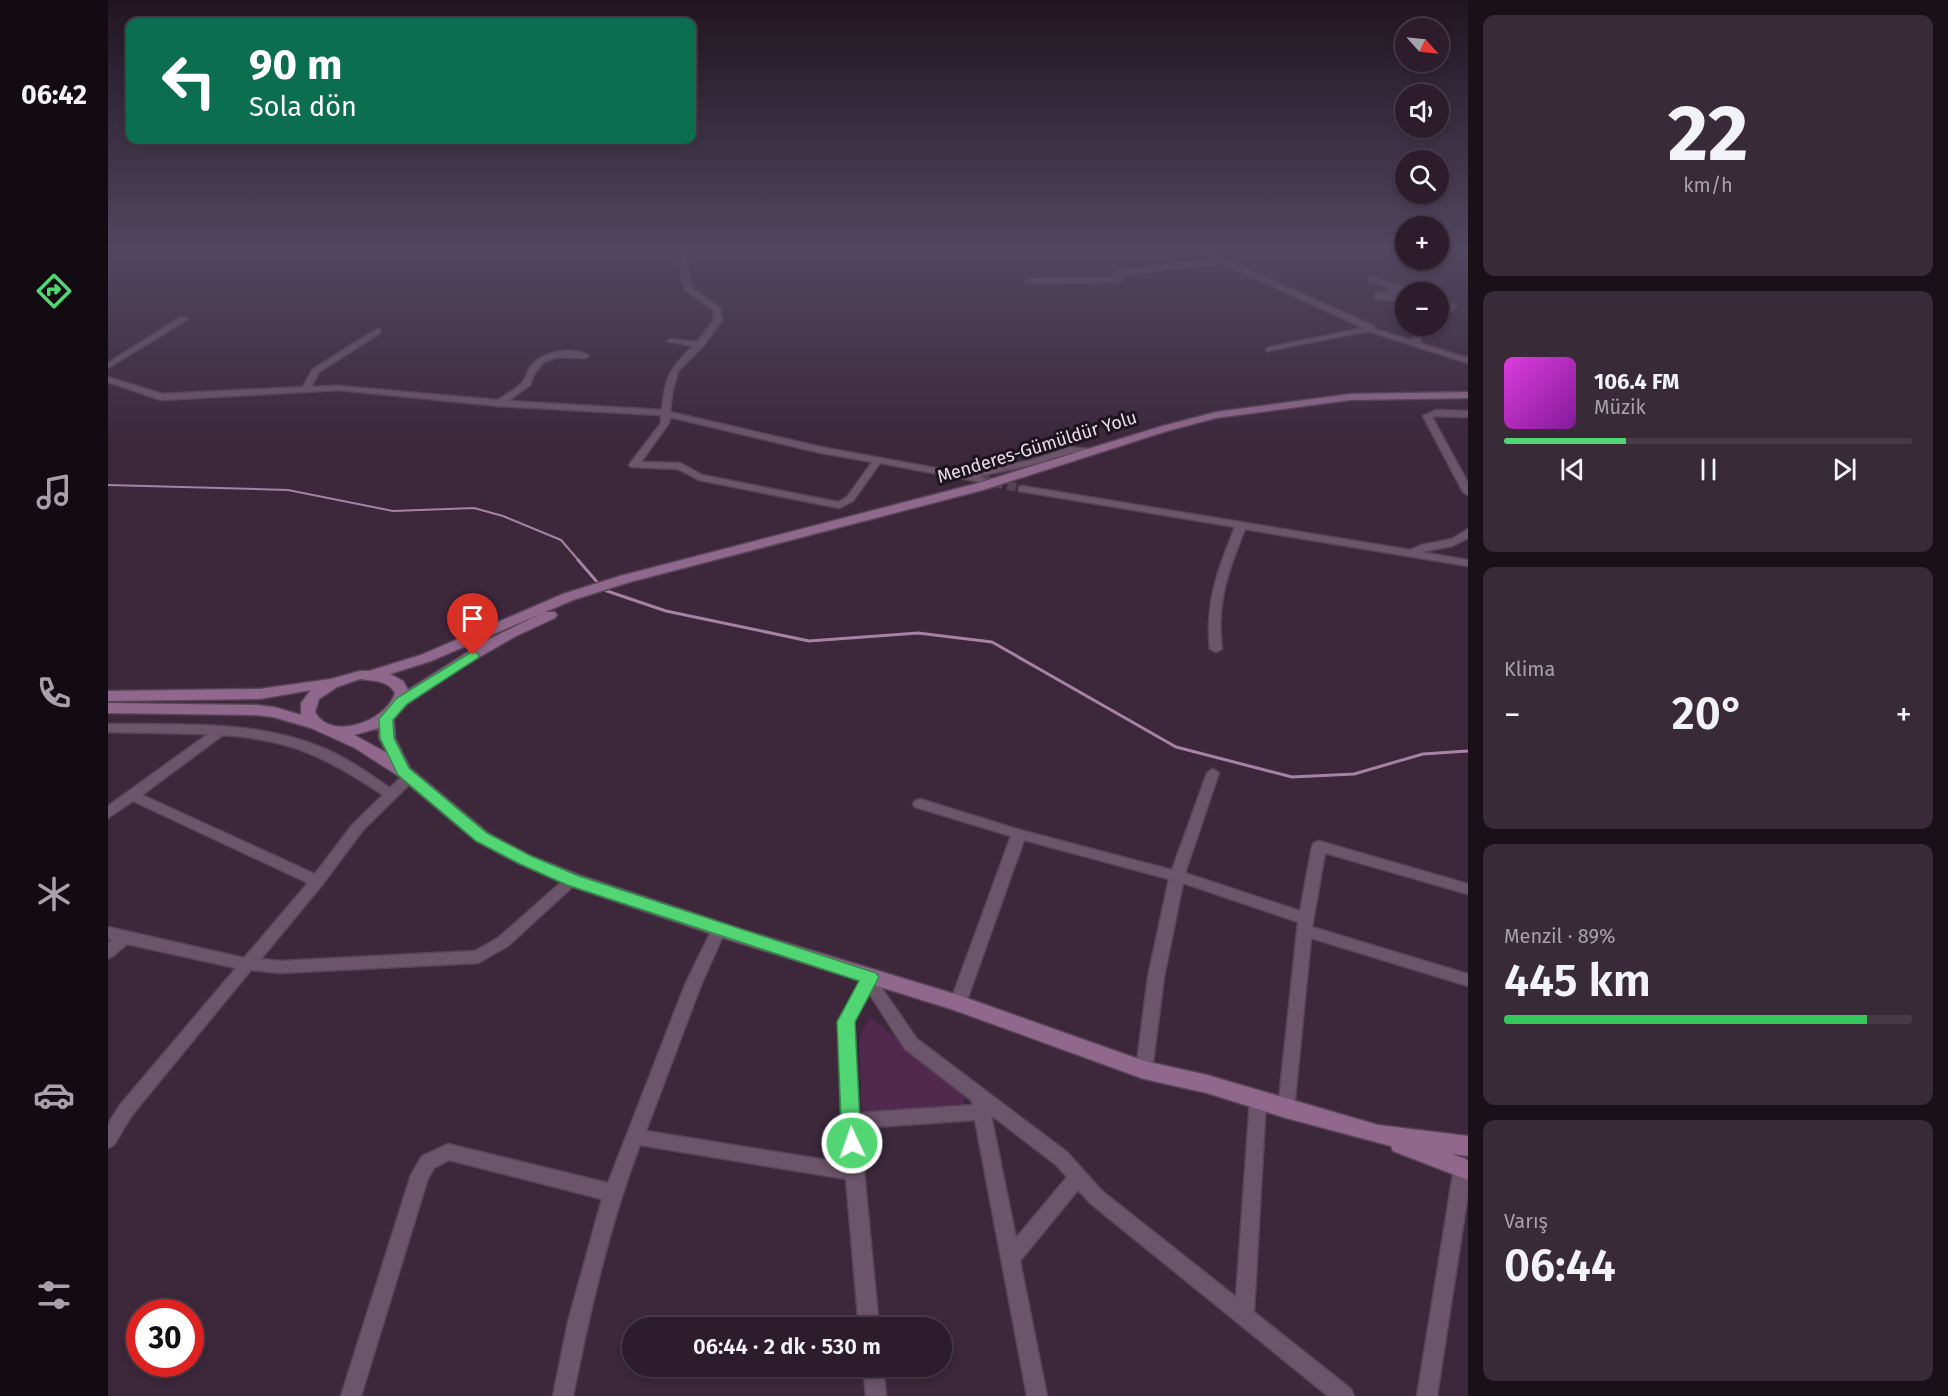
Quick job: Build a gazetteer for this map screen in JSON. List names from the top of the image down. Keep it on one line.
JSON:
{"streets":{"main road":["Menderes-Gümüldür Yolu"]},"north":"bottom right","page":{"tabs":"06:42","tile":[["22","km/h"],"Klima",["Menzil · 89%","445 km"],["Varış","06:44"]],"map_buttons":["+","−"],"turn":["90 m","Sola dön"],"song":["106.4 FM","Müzik"],"heat":["−","20°","+"],"limit":"30","trip":"06:44 · 2 dk · 530 m"}}
